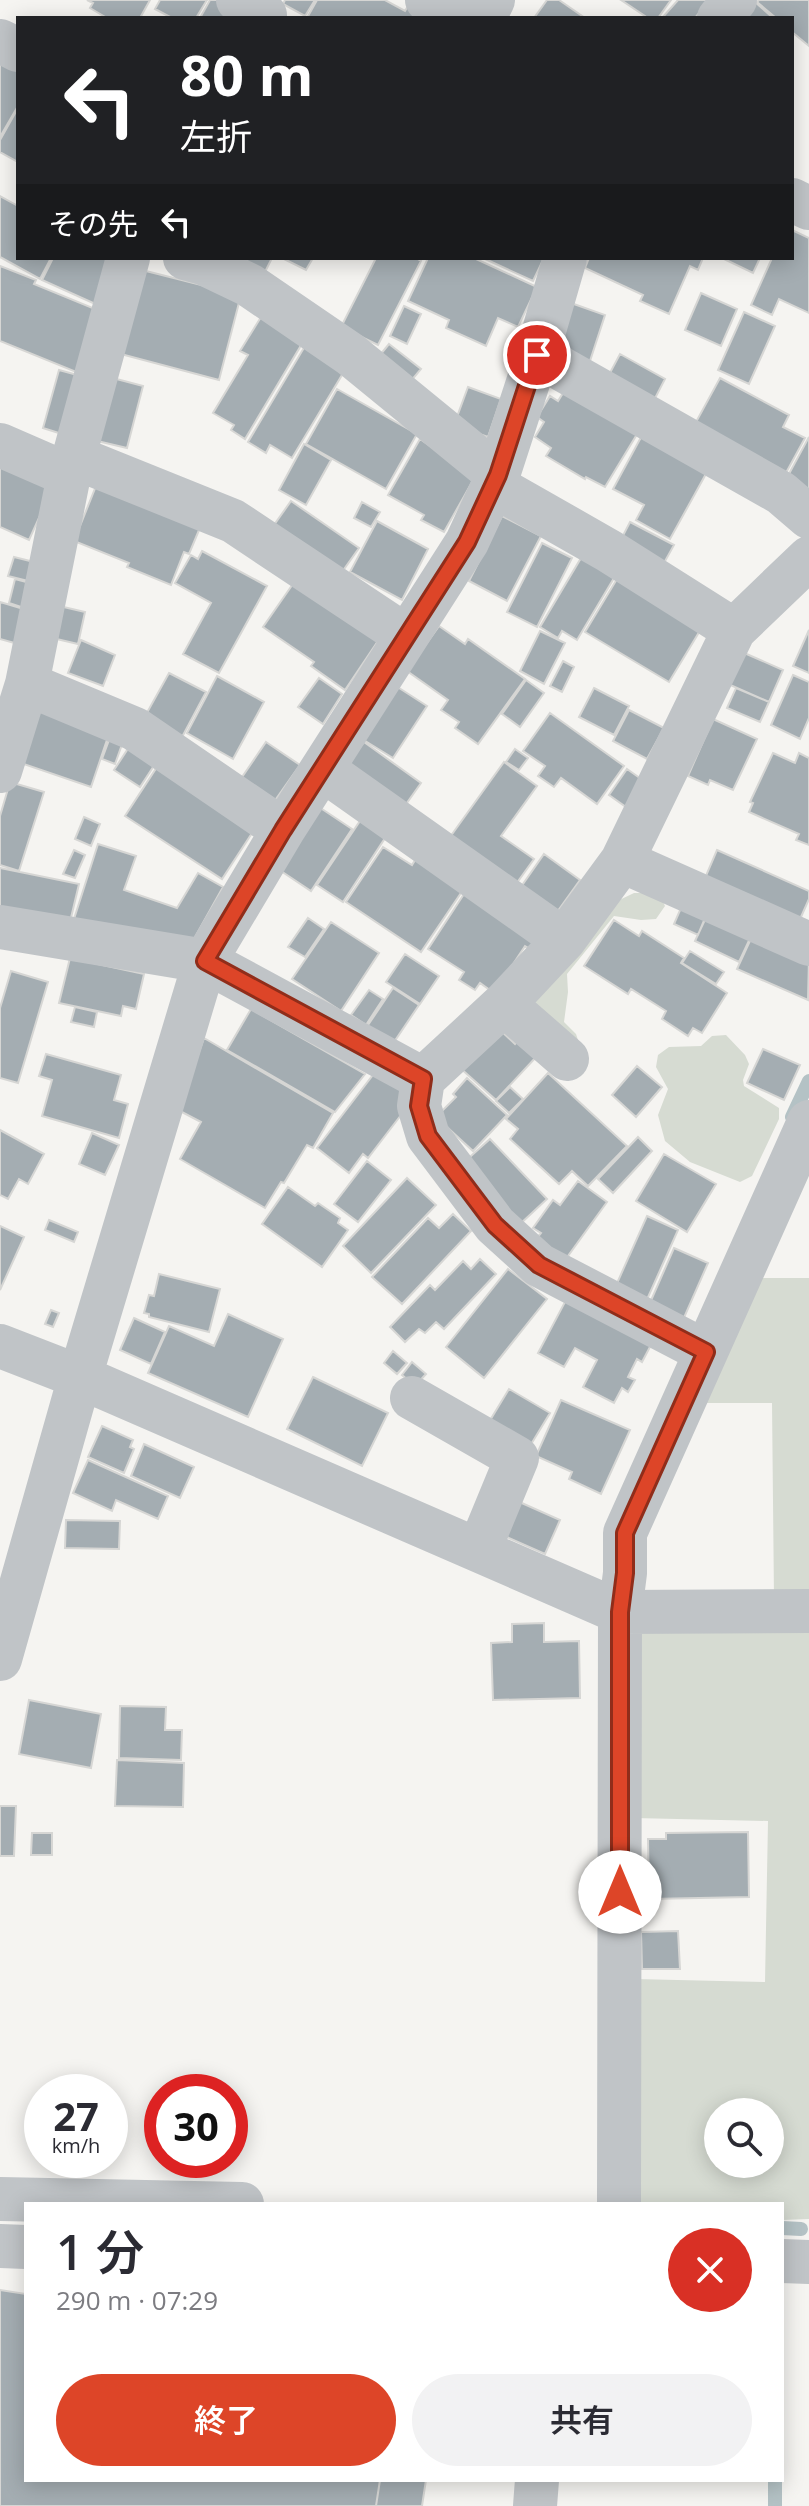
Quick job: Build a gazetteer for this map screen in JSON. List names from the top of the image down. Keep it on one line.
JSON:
{"page":{"turn":["80 m","左折"],"then":"その先","speed":"27 km/h","limit":"30","heading":["1 分","290 m · 07:29"],"buttons":["終了","共有"]}}
